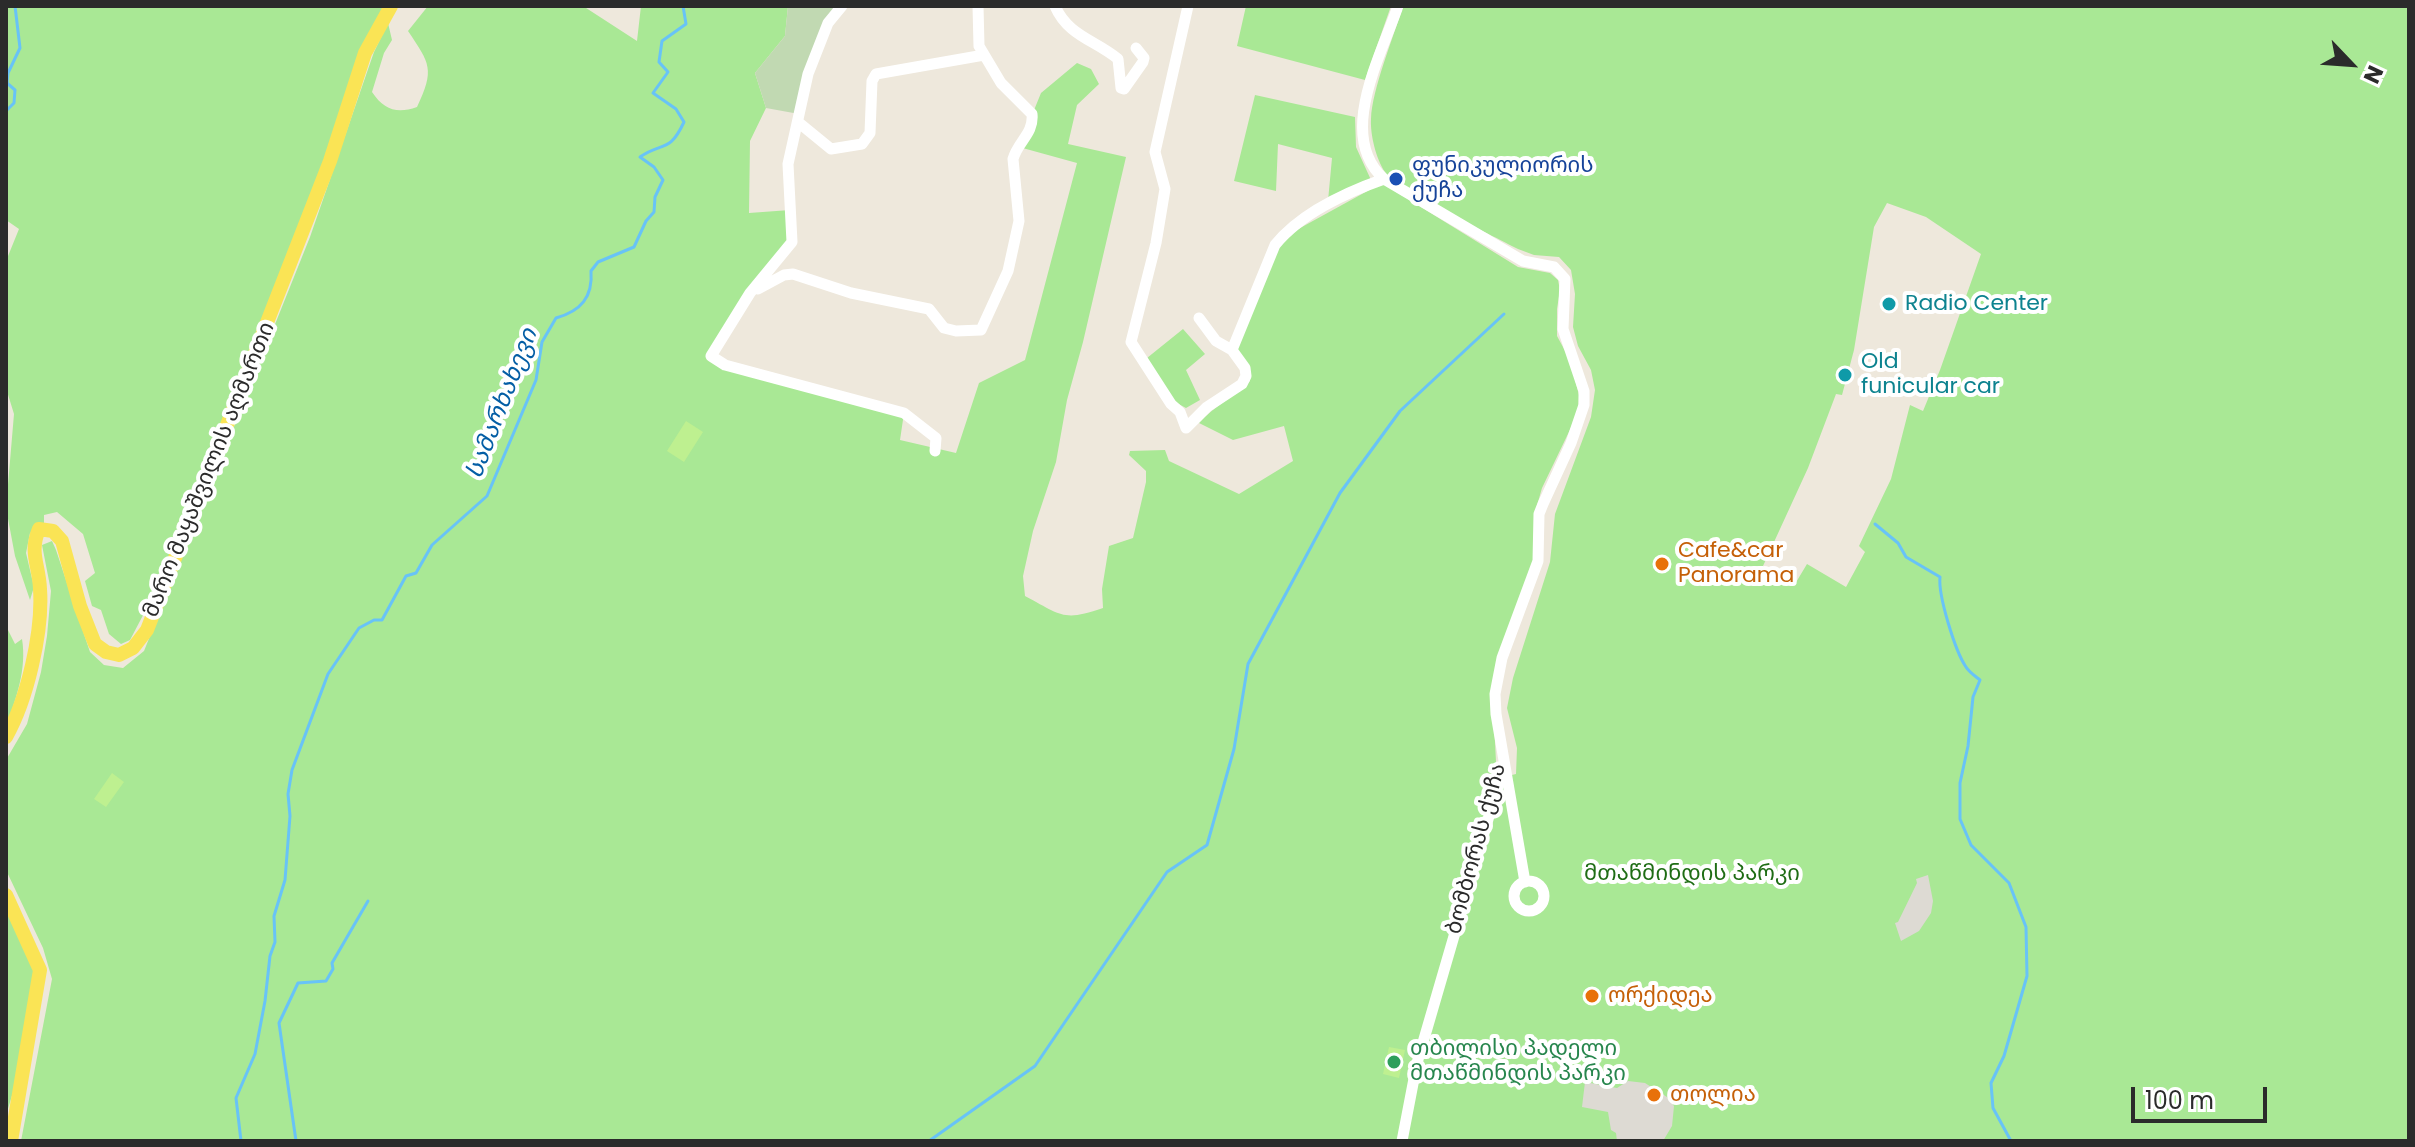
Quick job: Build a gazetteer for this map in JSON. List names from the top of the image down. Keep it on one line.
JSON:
{"streets":{"main road":["მარო მაყაშვილის აღმართი"],"street":["ბომბორას ქუჩა"]},"water":["სამარხახევი"],"parks":["მთაწმინდის პარკი"],"places":["ფუნიკულიორის ქუჩა","Radio Center","Old funicular car","Cafe&car Panorama","ორქიდეა","თბილისი პადელი მთაწმინდის პარკი","თოლია"],"scale_bar":"100 m","north":"bottom right"}
